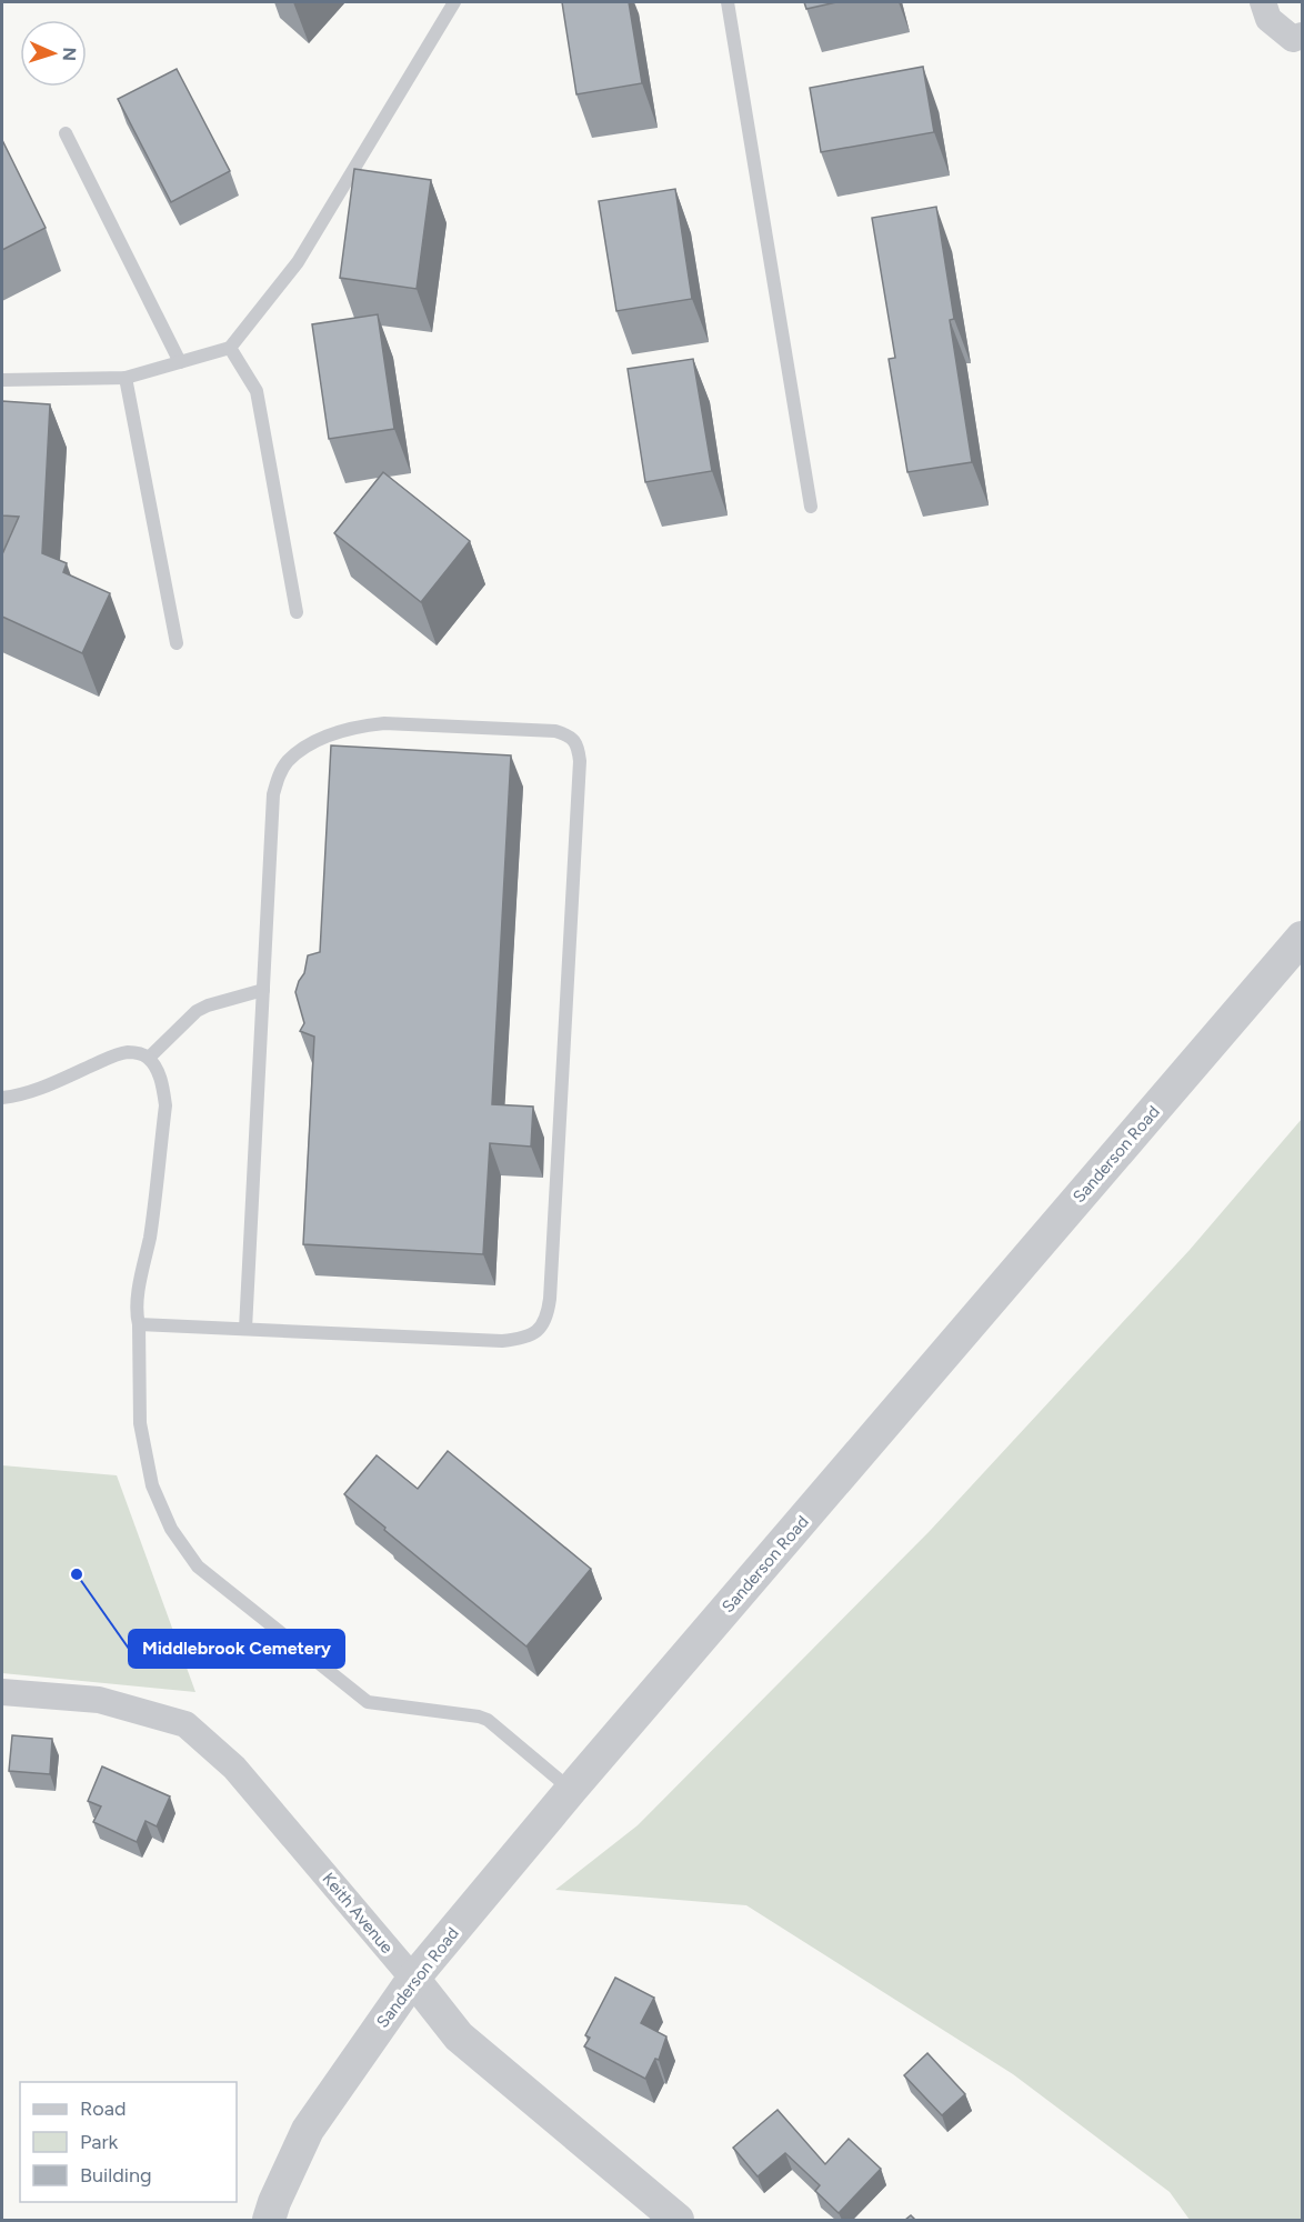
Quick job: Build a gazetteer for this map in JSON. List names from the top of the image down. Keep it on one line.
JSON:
{"streets":{"street":["Sanderson Road","Keith Avenue"]},"crossings":[["Sanderson Road","Keith Avenue"]],"places":["Middlebrook Cemetery"],"legend":["Road","Park","Building"],"north":"right"}
